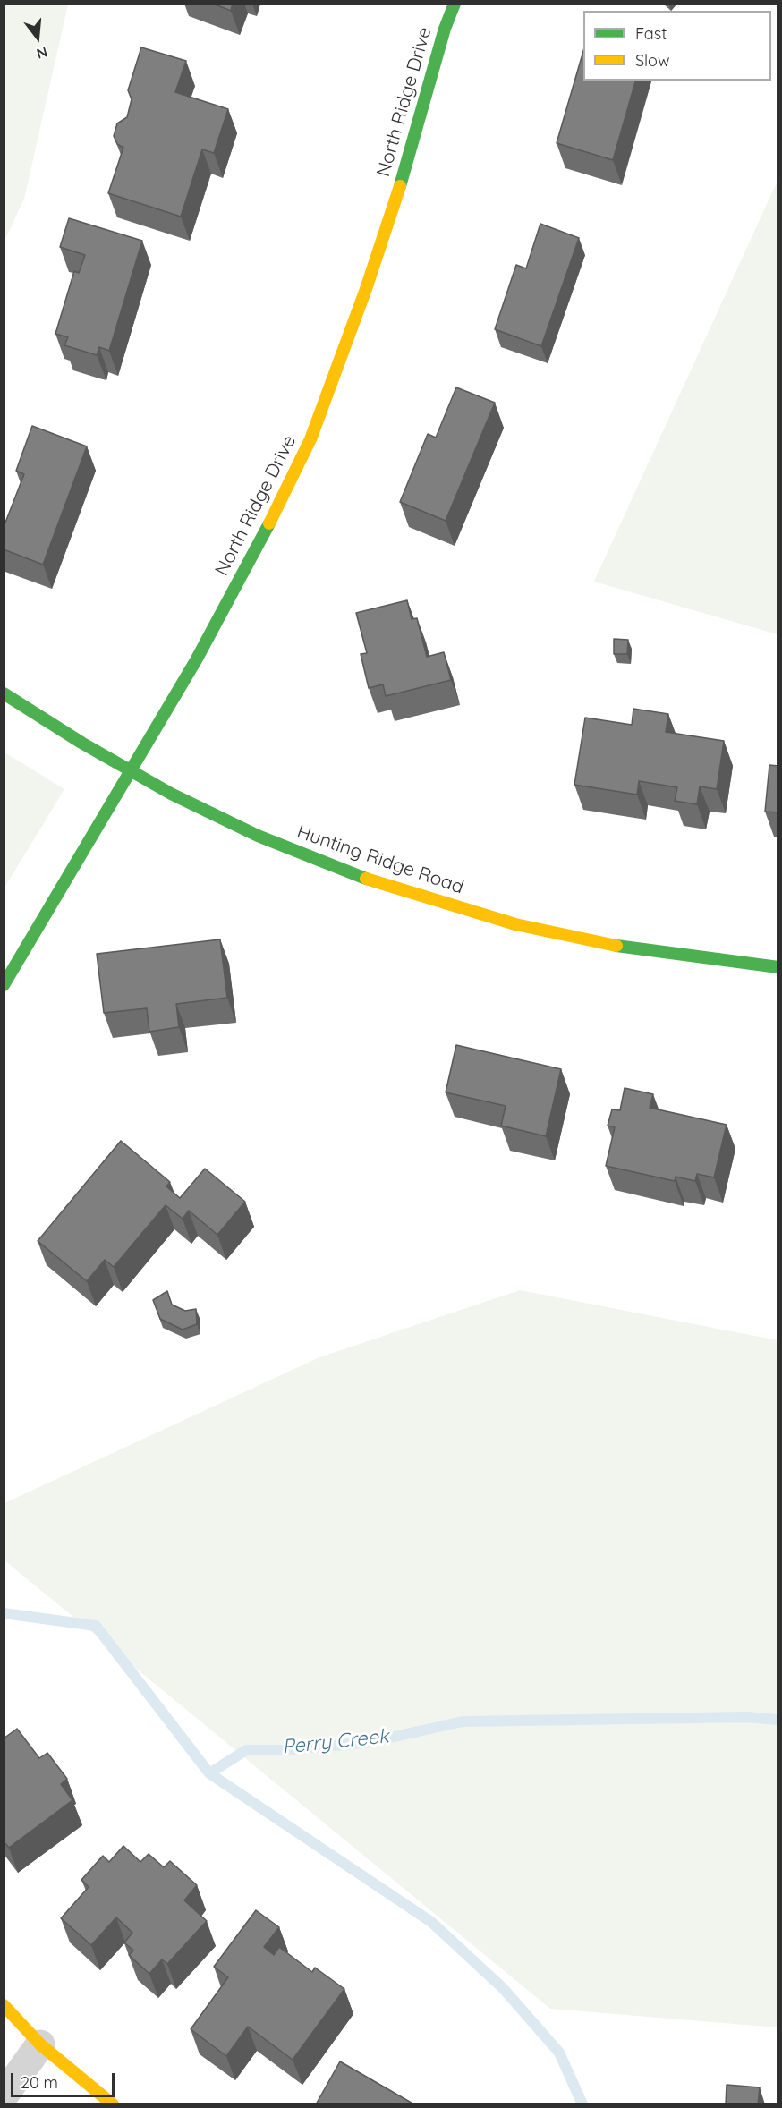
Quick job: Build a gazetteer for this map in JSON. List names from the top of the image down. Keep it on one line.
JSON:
{"streets":{"street":["North Ridge Drive","Hunting Ridge Road"]},"crossings":[["North Ridge Drive","Hunting Ridge Road"]],"water":["Perry Creek"],"legend":["Fast","Slow"],"scale_bar":"20 m","north":"bottom"}
